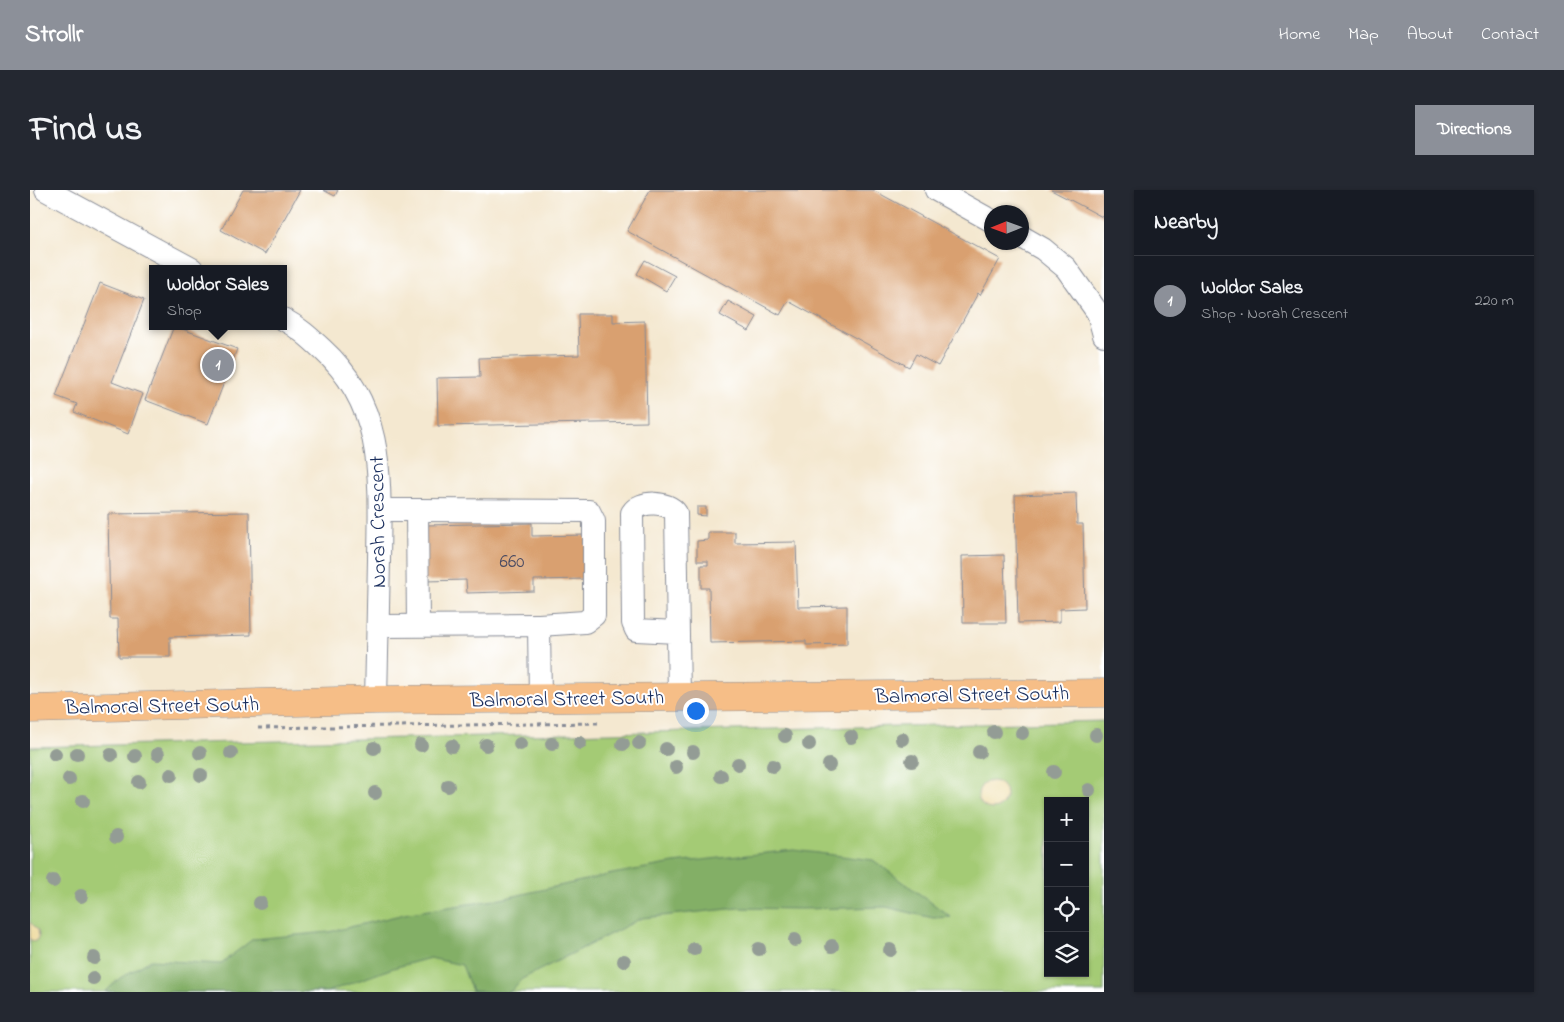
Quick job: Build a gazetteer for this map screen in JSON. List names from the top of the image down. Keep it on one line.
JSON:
{"streets":{"main road":["Balmoral Street South"],"street":["Norah Crescent"]},"crossings":[["Norah Crescent","Balmoral Street South"]],"house_numbers":["660"],"north":"left","page":{"header":"Strollr","nav":["Home","Map","About","Contact"],"title":"Find us","buttons":"Directions","heading":"Nearby","list":[{"mark":"1","name":"Woldor Sales","note":"Shop · Norah Crescent","value":"220 m"}],"popup":["Woldor Sales","Shop"],"pins":"1","map_buttons":["+","−"]}}
